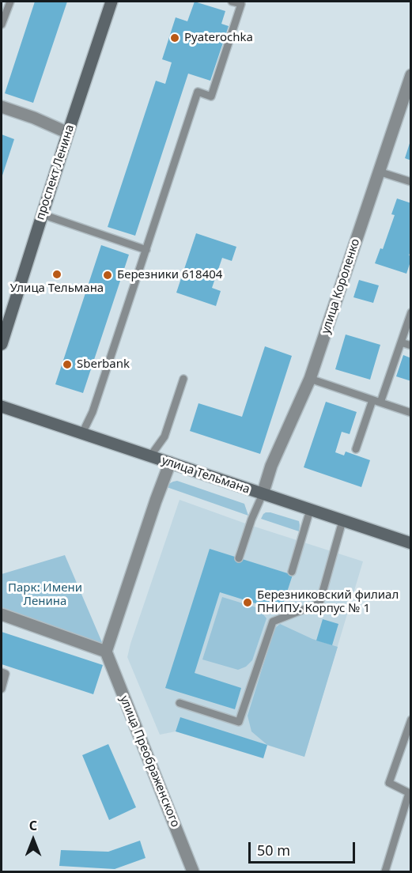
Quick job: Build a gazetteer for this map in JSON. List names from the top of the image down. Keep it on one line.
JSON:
{"streets":{"main road":["проспект Ленина","улица Тельмана"],"street":["улица Короленко","улица Преображенского"]},"crossings":[["улица Короленко","улица Тельмана"]],"parks":["Парк: Имени Ленина"],"places":["Pyaterochka","Улица Тельмана","Березники 618404","Sberbank","Березниковский филиал ПНИПУ. Корпус № 1"],"scale_bar":"50 m","north":"top"}
